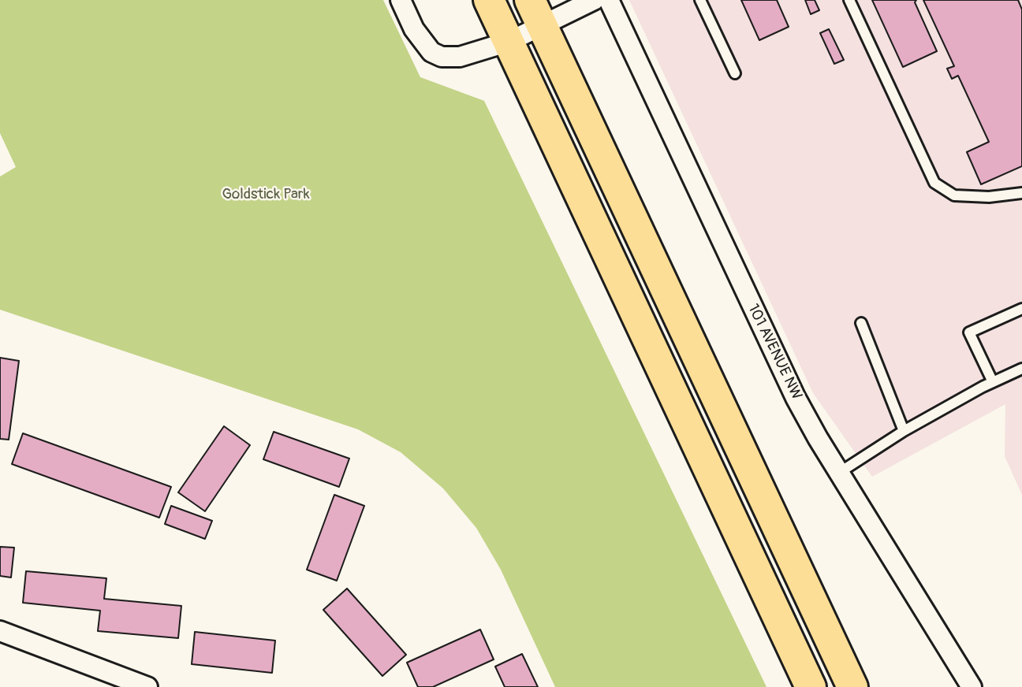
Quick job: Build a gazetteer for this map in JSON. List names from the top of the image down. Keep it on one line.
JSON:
{"streets":{"street":["101 AVENUE NW"]},"parks":["Goldstick Park"]}
